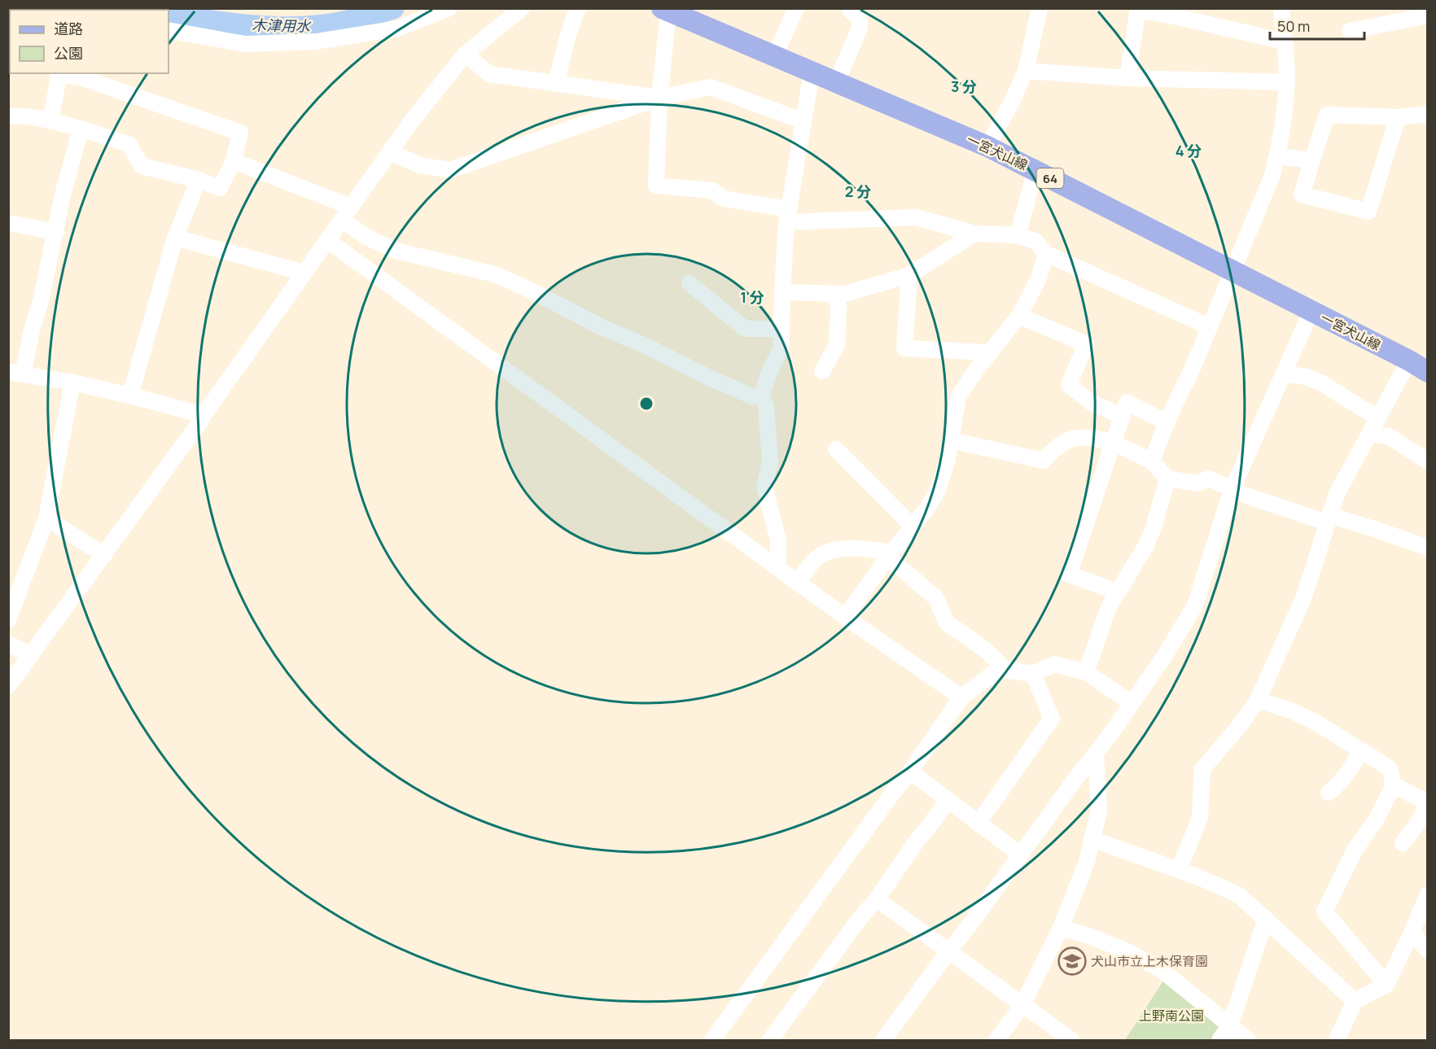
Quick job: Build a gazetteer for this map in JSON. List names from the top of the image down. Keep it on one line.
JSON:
{"streets":{"main road":["一宮犬山線","64"]},"water":["木津用水"],"parks":["上野南公園"],"places":{"school or university":["犬山市立上木保育園"]},"legend":["道路","公園"],"scale_bar":"50 m","rings":["3 分","4 分","2 分","1 分"]}
